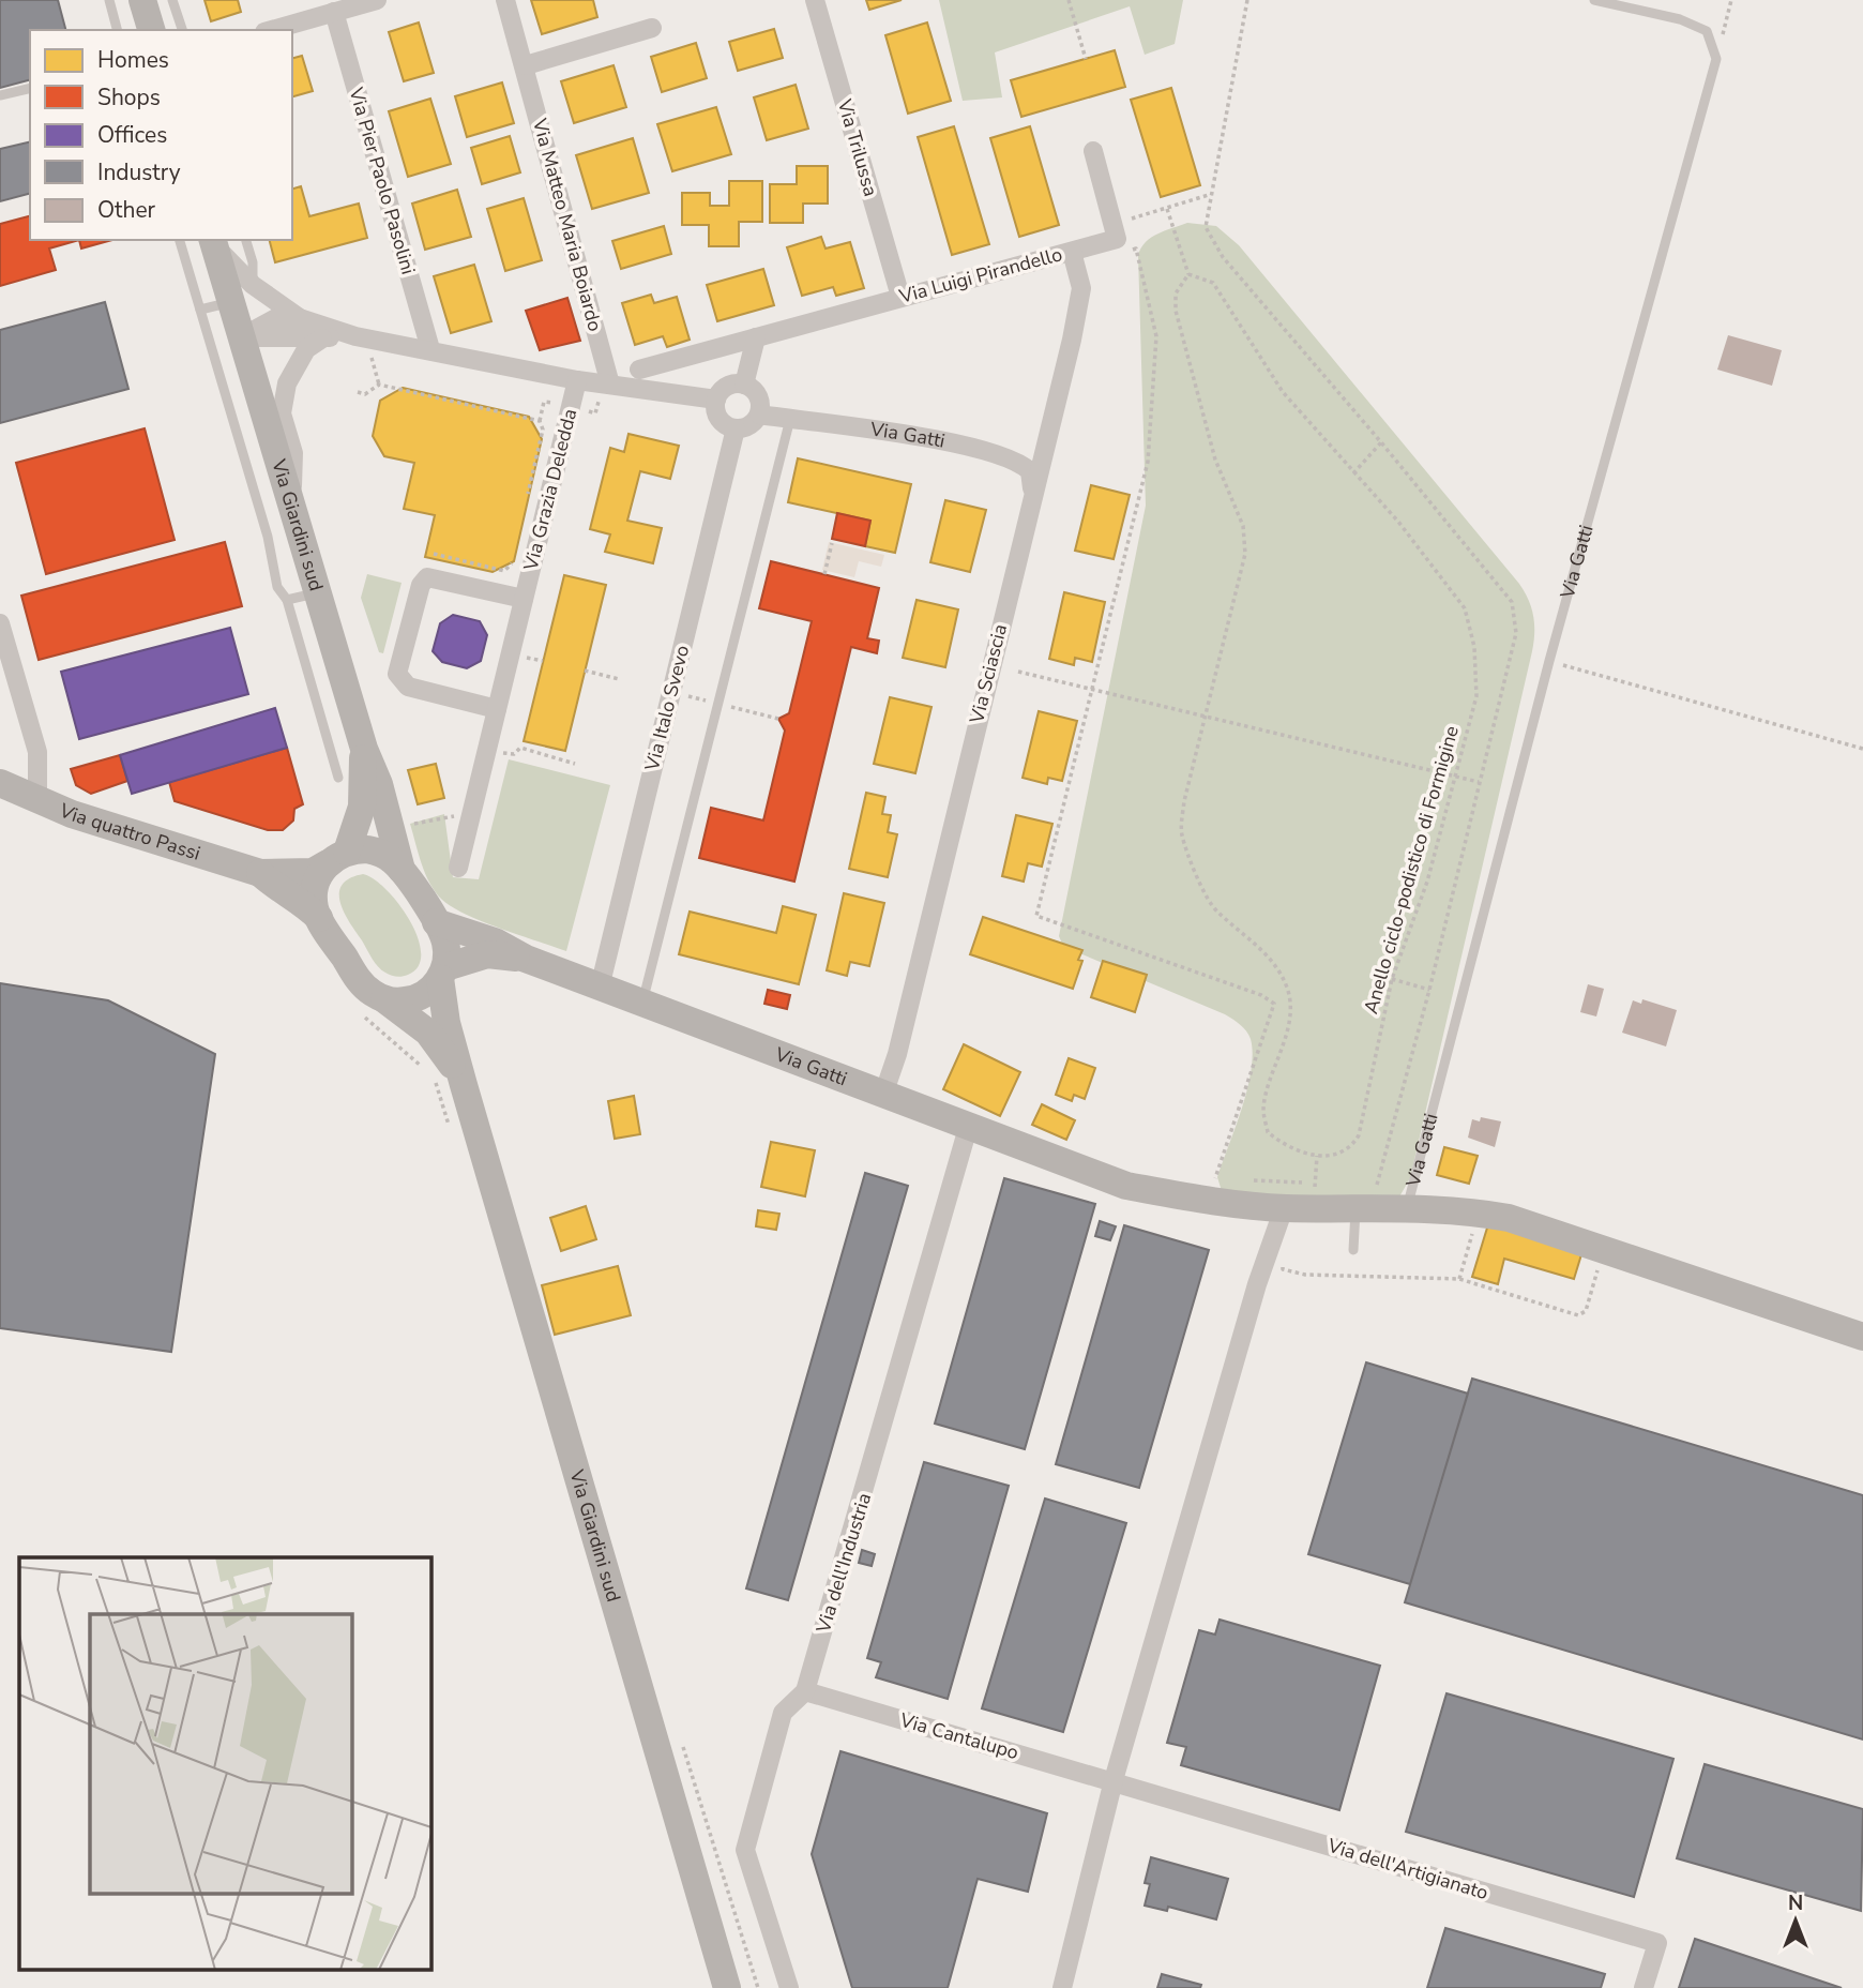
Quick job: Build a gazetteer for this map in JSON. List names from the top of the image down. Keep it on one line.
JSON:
{"streets":{"main road":["Via Gatti","Via Giardini sud","Via quattro Passi"],"street":["Via Trilussa","Via Pier Paolo Pasolini","Via Matteo Maria Boiardo","Via Luigi Pirandello","Via Grazia Deledda","Via Sciascia","Via Italo Svevo","Via dell'Industria","Via Cantalupo","Via dell'Artigianato"],"path":["Anello ciclo-podistico di Formigine"]},"crossings":[["Via Trilussa","Via Luigi Pirandello"],["Via Luigi Pirandello","Via Sciascia"],["Via Gatti","Via Giardini sud"],["Via Gatti","Via Sciascia"],["Via Gatti","Via Italo Svevo"],["Via Gatti","Via quattro Passi"],["Via Gatti","Via dell'Industria"],["Via Giardini sud","Via quattro Passi"],["Via dell'Industria","Via Cantalupo"],["Via Cantalupo","Via dell'Artigianato"]],"legend":["Homes","Shops","Offices","Industry","Other"],"north":"top"}
